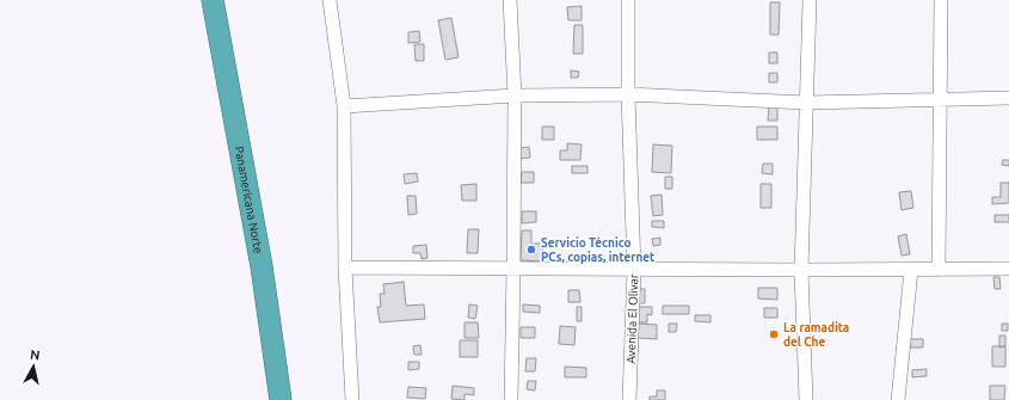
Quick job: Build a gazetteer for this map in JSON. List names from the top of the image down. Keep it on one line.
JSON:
{"streets":{"highway":["Panamericana Norte"],"street":["Avenida El Olivar"]},"places":["Servicio Técnico PCs, copias, internet","La ramadita del Che"],"north":"top"}
